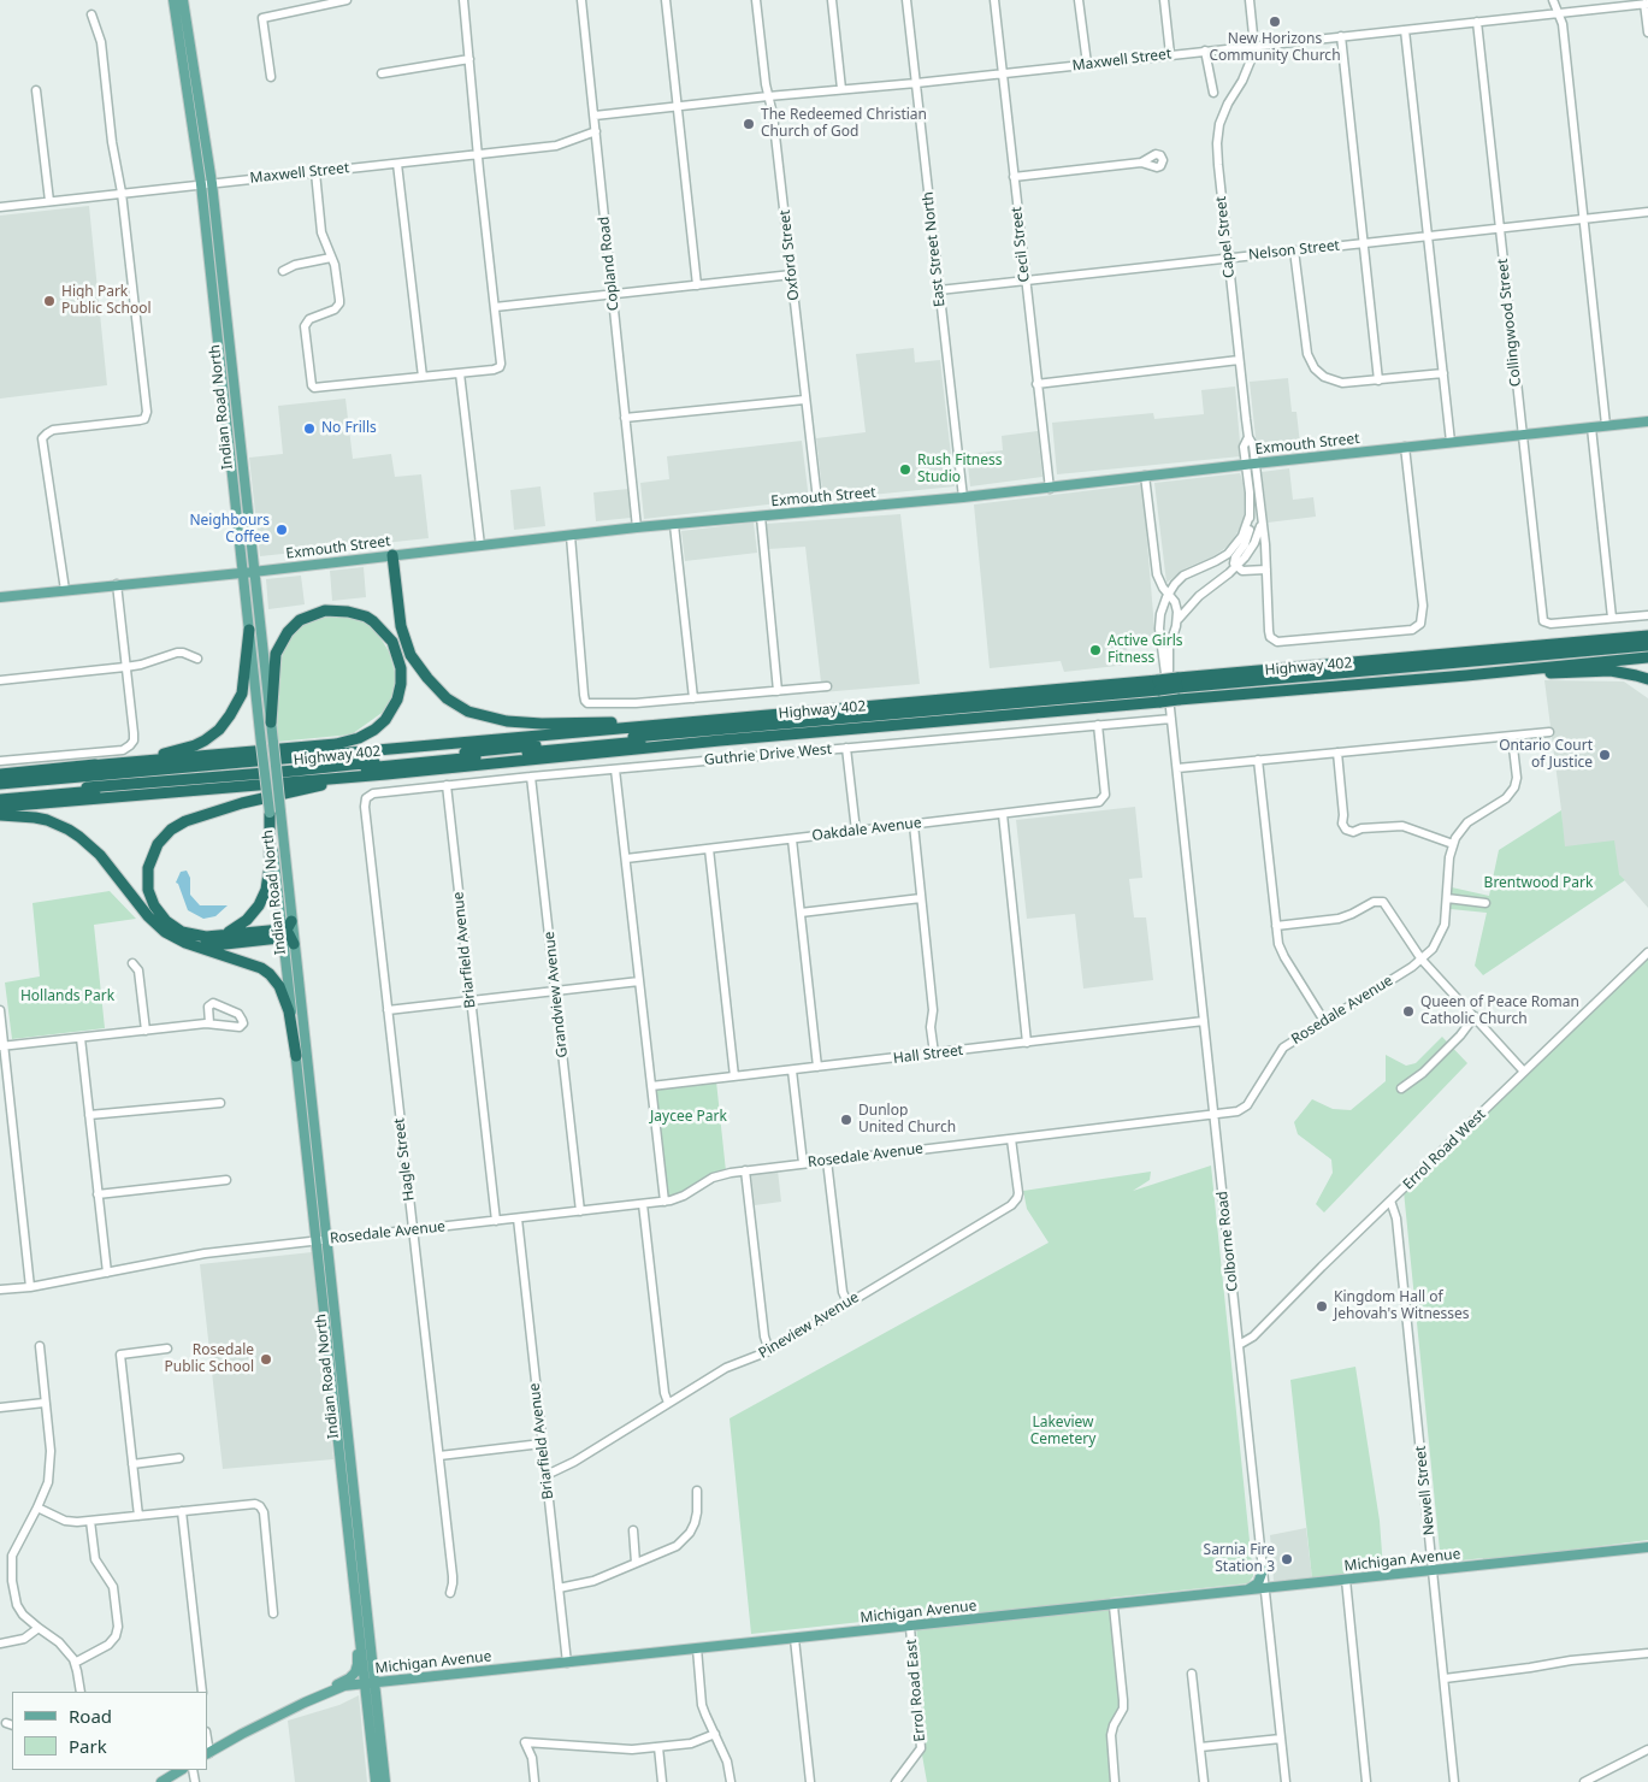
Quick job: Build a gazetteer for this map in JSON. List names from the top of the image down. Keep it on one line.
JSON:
{"streets":{"highway":["Highway 402"],"main road":["Indian Road North","Exmouth Street","Michigan Avenue"],"street":["Maxwell Street","Capel Street","Cecil Street","East Street North","Nelson Street","Oxford Street","Copland Road","Collingwood Street","Guthrie Drive West","Oakdale Avenue","Briarfield Avenue","Grandview Avenue","Rosedale Avenue","Hall Street","Errol Road West","Hagle Street","Colborne Road","Pineview Avenue","Newell Street","Errol Road East"]},"crossings":[["Maxwell Street","Capel Street"],["Maxwell Street","Cecil Street"],["Maxwell Street","East Street North"],["Maxwell Street","Oxford Street"],["Maxwell Street","Copland Road"],["Maxwell Street","Collingwood Street"],["Maxwell Street","Indian Road North"],["Capel Street","Nelson Street"],["Capel Street","Exmouth Street"],["Capel Street","Colborne Road"],["Cecil Street","Nelson Street"],["Cecil Street","Exmouth Street"],["East Street North","Nelson Street"],["East Street North","Exmouth Street"],["Nelson Street","Collingwood Street"],["Oxford Street","Exmouth Street"],["Copland Road","Exmouth Street"],["Collingwood Street","Exmouth Street"],["Indian Road North","Exmouth Street"],["Indian Road North","Rosedale Avenue"],["Indian Road North","Michigan Avenue"],["Exmouth Street","Colborne Road"],["Highway 402","Colborne Road"],["Guthrie Drive West","Oakdale Avenue"],["Guthrie Drive West","Briarfield Avenue"],["Guthrie Drive West","Grandview Avenue"],["Guthrie Drive West","Hagle Street"],["Guthrie Drive West","Colborne Road"],["Briarfield Avenue","Rosedale Avenue"],["Briarfield Avenue","Pineview Avenue"],["Briarfield Avenue","Michigan Avenue"],["Grandview Avenue","Rosedale Avenue"],["Rosedale Avenue","Hagle Street"],["Rosedale Avenue","Colborne Road"],["Rosedale Avenue","Pineview Avenue"],["Hall Street","Colborne Road"],["Errol Road West","Colborne Road"],["Errol Road West","Newell Street"],["Colborne Road","Michigan Avenue"],["Newell Street","Michigan Avenue"],["Michigan Avenue","Errol Road East"]],"parks":["Brentwood Park","Hollands Park","Jaycee Park","Lakeview Cemetery"],"places":["New Horizons Community Church","The Redeemed Christian Church of God","High Park Public School","No Frills","Rush Fitness Studio","Neighbours Coffee","Active Girls Fitness","Ontario Court of Justice","Queen of Peace Roman Catholic Church","Dunlop United Church","Kingdom Hall of Jehovah's Witnesses","Rosedale Public School","Sarnia Fire Station 3"],"legend":["Road","Park"]}
